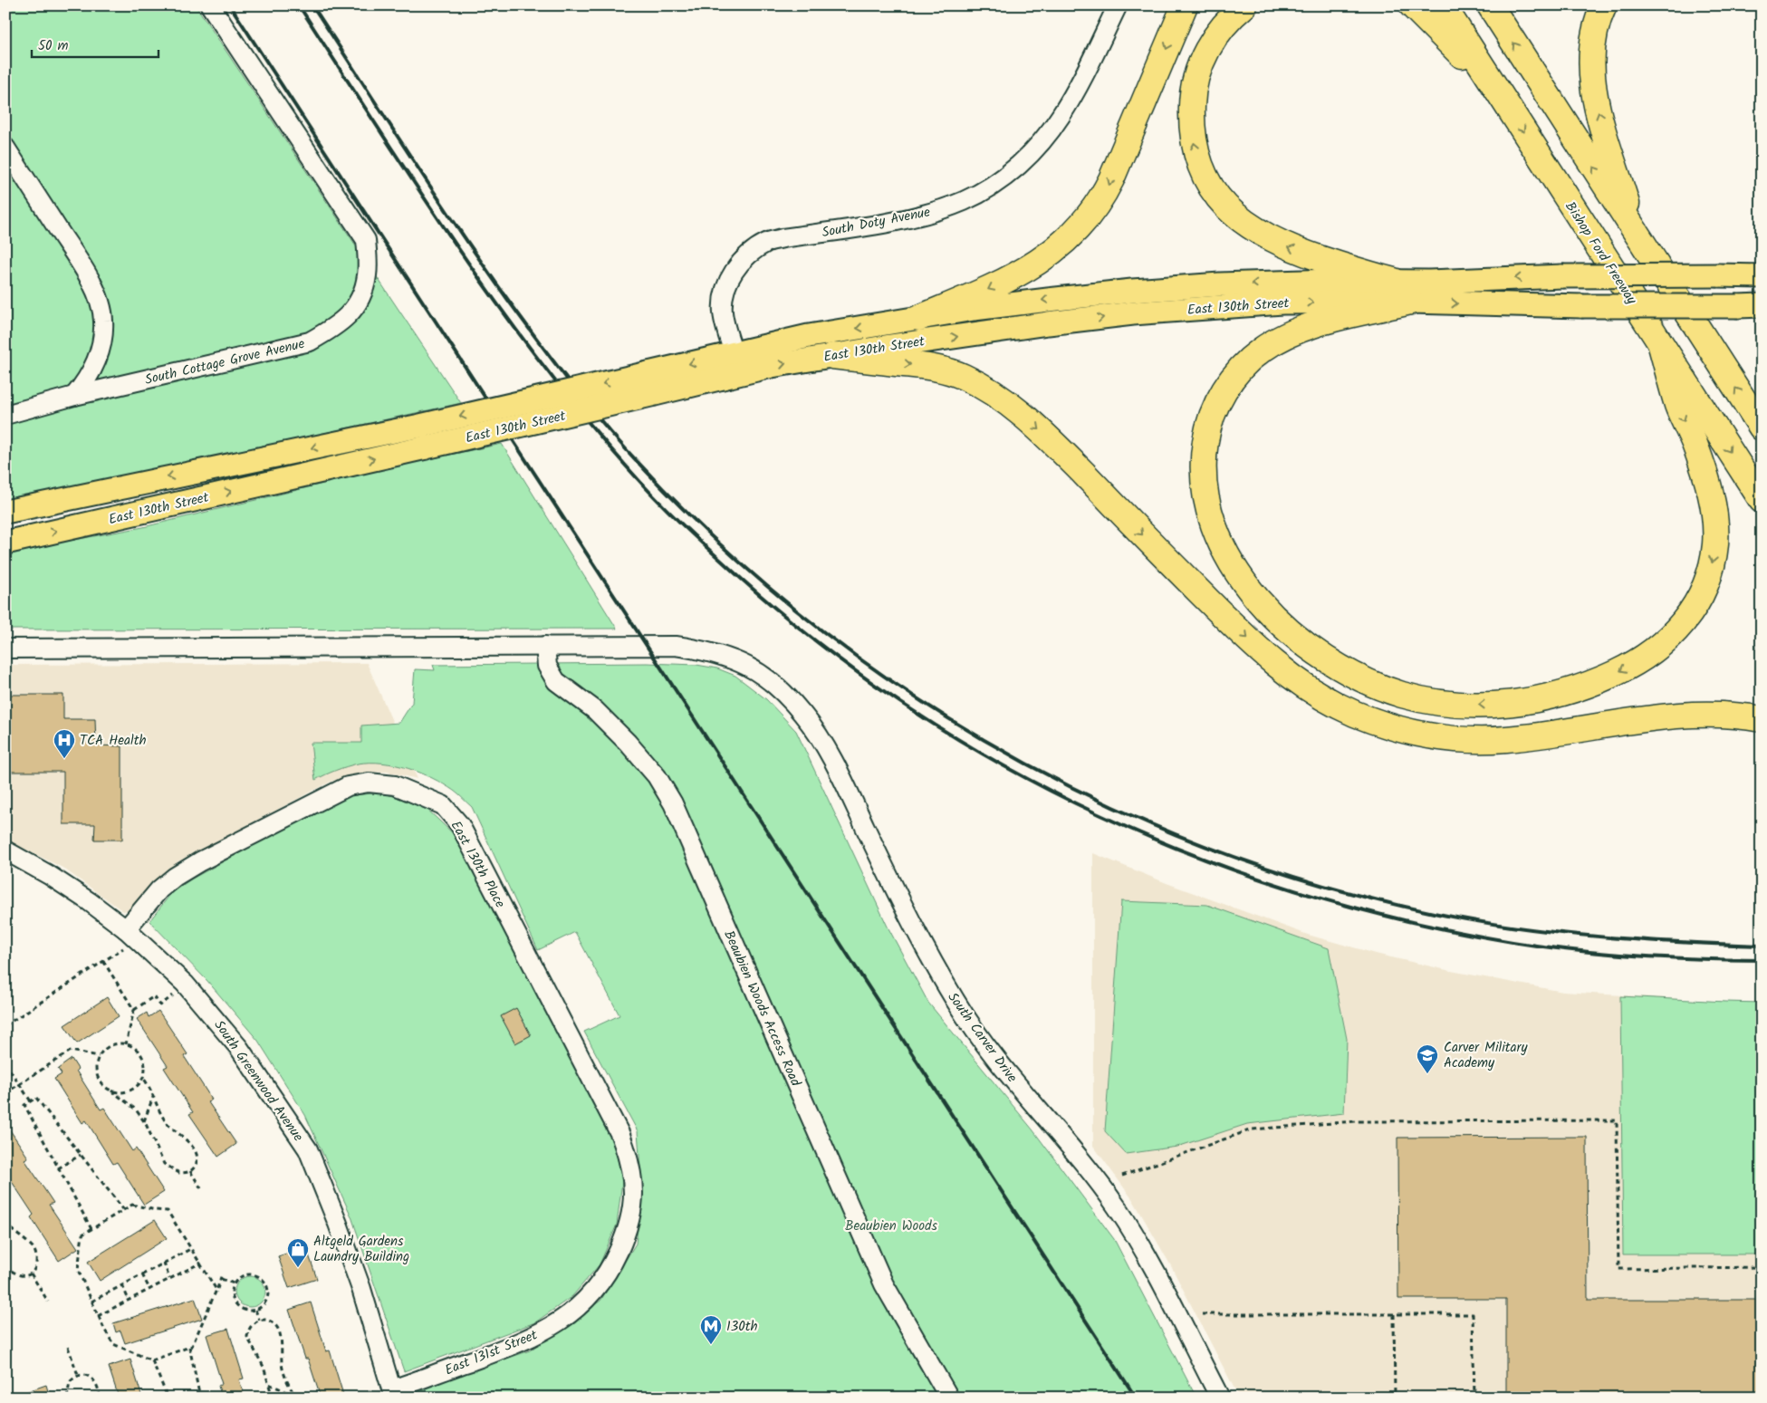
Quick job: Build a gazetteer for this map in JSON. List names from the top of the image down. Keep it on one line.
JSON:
{"streets":{"highway":["Bishop Ford Freeway"],"main road":["East 130th Street"],"street":["South Doty Avenue","South Cottage Grove Avenue","East 130th Place","Beaubien Woods Access Road","South Carver Drive","South Greenwood Avenue","East 131st Street"]},"crossings":[["South Doty Avenue","East 130th Street"],["East 130th Place","South Greenwood Avenue"],["East 130th Place","East 131st Street"],["Beaubien Woods Access Road","South Carver Drive"],["South Greenwood Avenue","East 131st Street"]],"parks":["Beaubien Woods"],"places":{"hospital":["TCA Health"],"school or university":["Carver Military Academy"],"shop":["Altgeld Gardens Laundry Building"],"metro station":["130th"]},"scale_bar":"50 m"}
